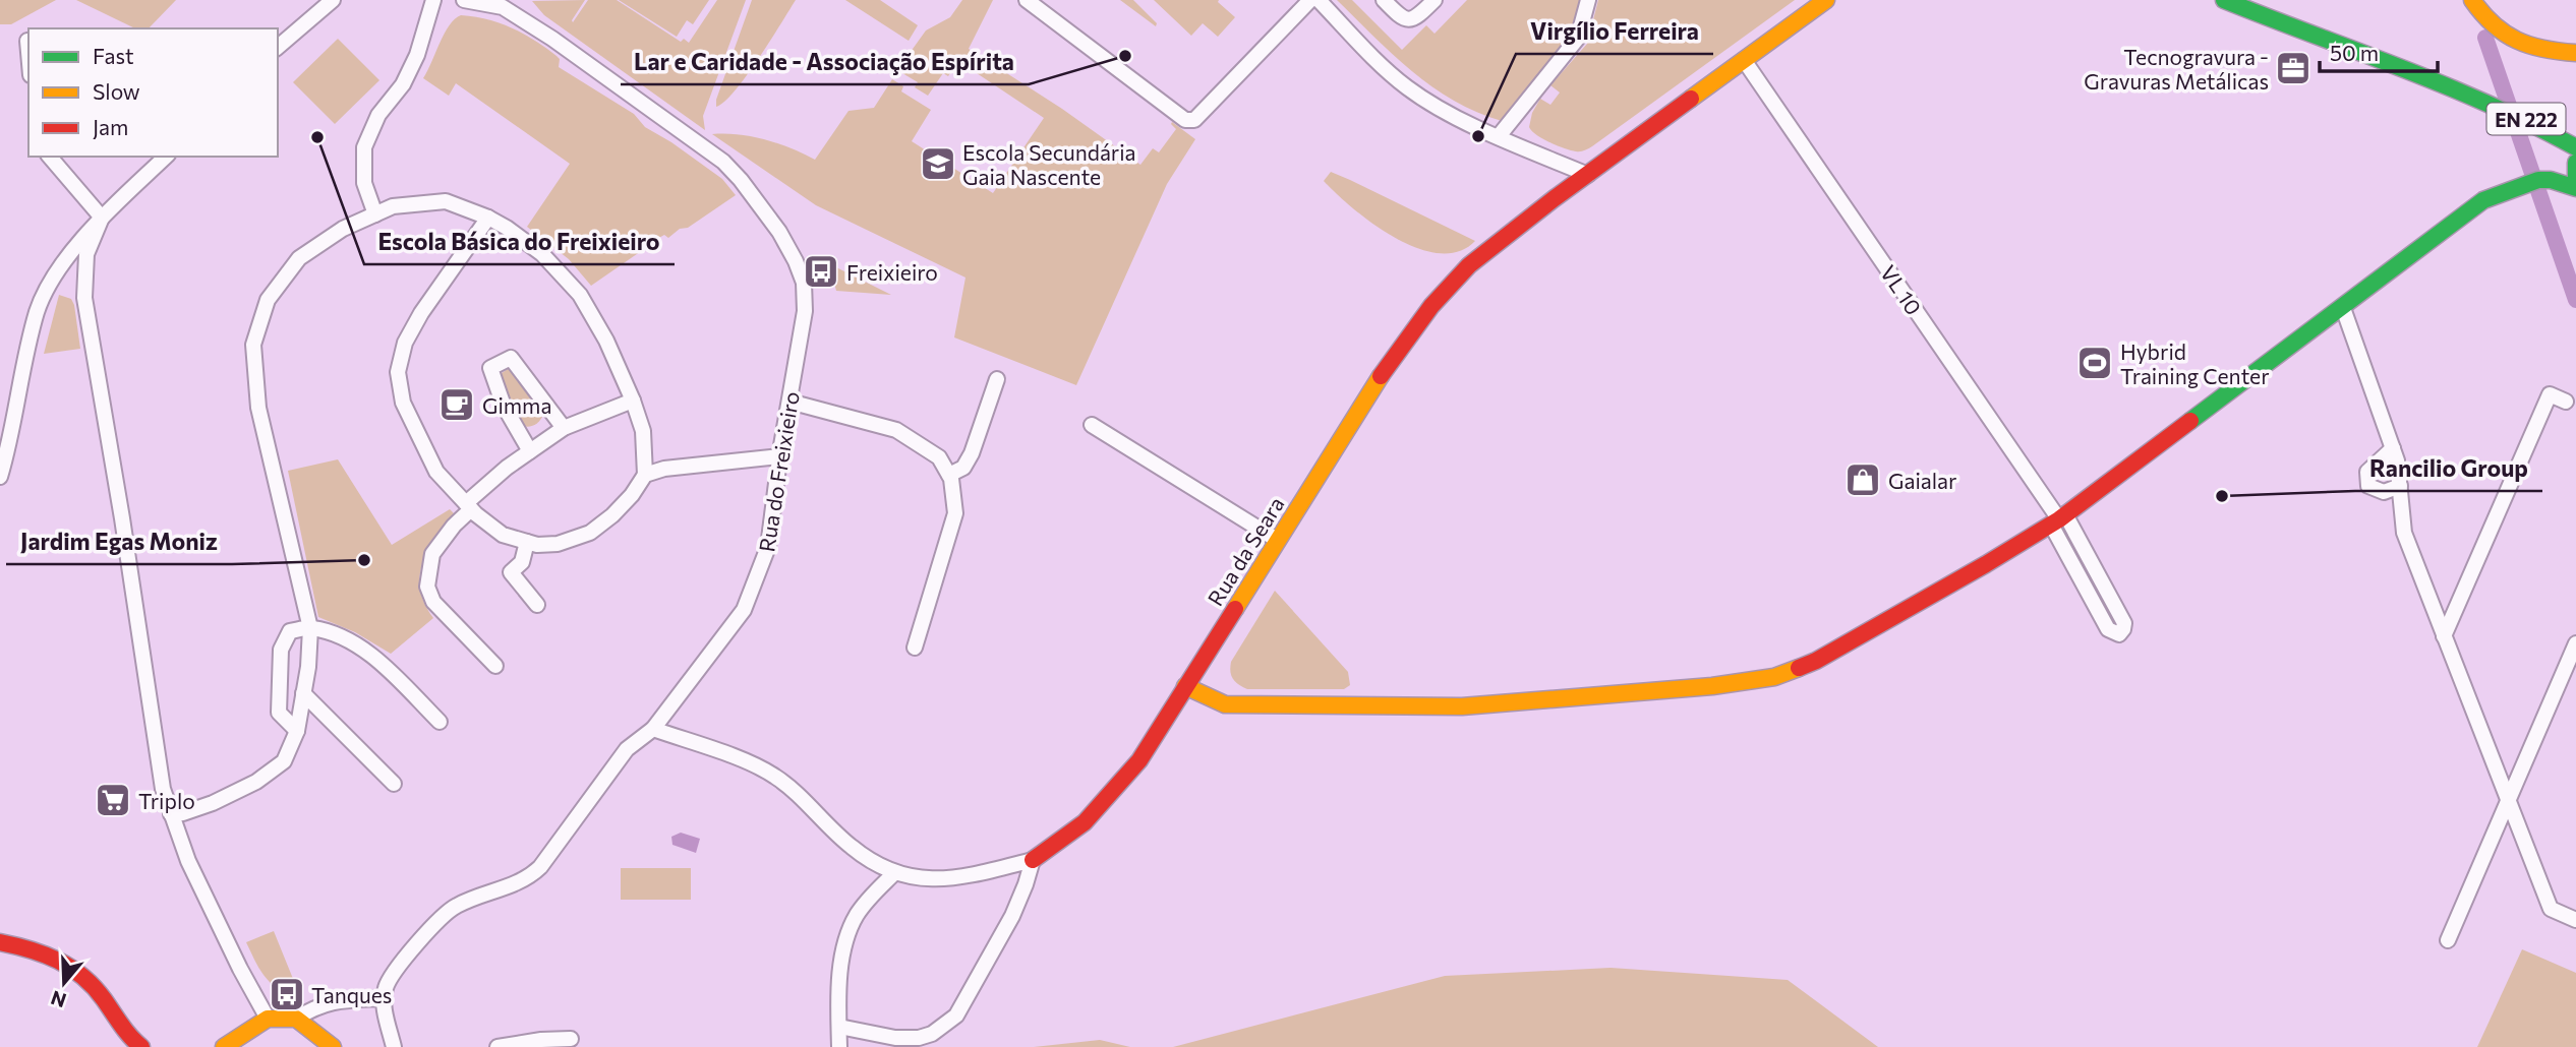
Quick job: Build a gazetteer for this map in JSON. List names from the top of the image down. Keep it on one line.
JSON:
{"streets":{"street":["EN 222","VL 10","Rua do Freixieiro","Rua da Seara"]},"crossings":[["VL 10","Rua da Seara"],["Rua do Freixieiro","Rua da Seara"]],"places":{"other":["Lar e Caridade - Associação Espírita","Virgílio Ferreira","Escola Básica do Freixieiro","Rancilio Group","Jardim Egas Moniz"],"office":["Tecnogravura - Gravuras Metálicas"],"school or university":["Escola Secundária Gaia Nascente"],"bus stop":["Freixieiro","Tanques"],"sports":["Hybrid Training Center"],"cafe":["Gimma"],"shop":["Gaialar"],"supermarket":["Triplo"]},"legend":["Fast","Slow","Jam"],"scale_bar":"50 m","north":"bottom"}
